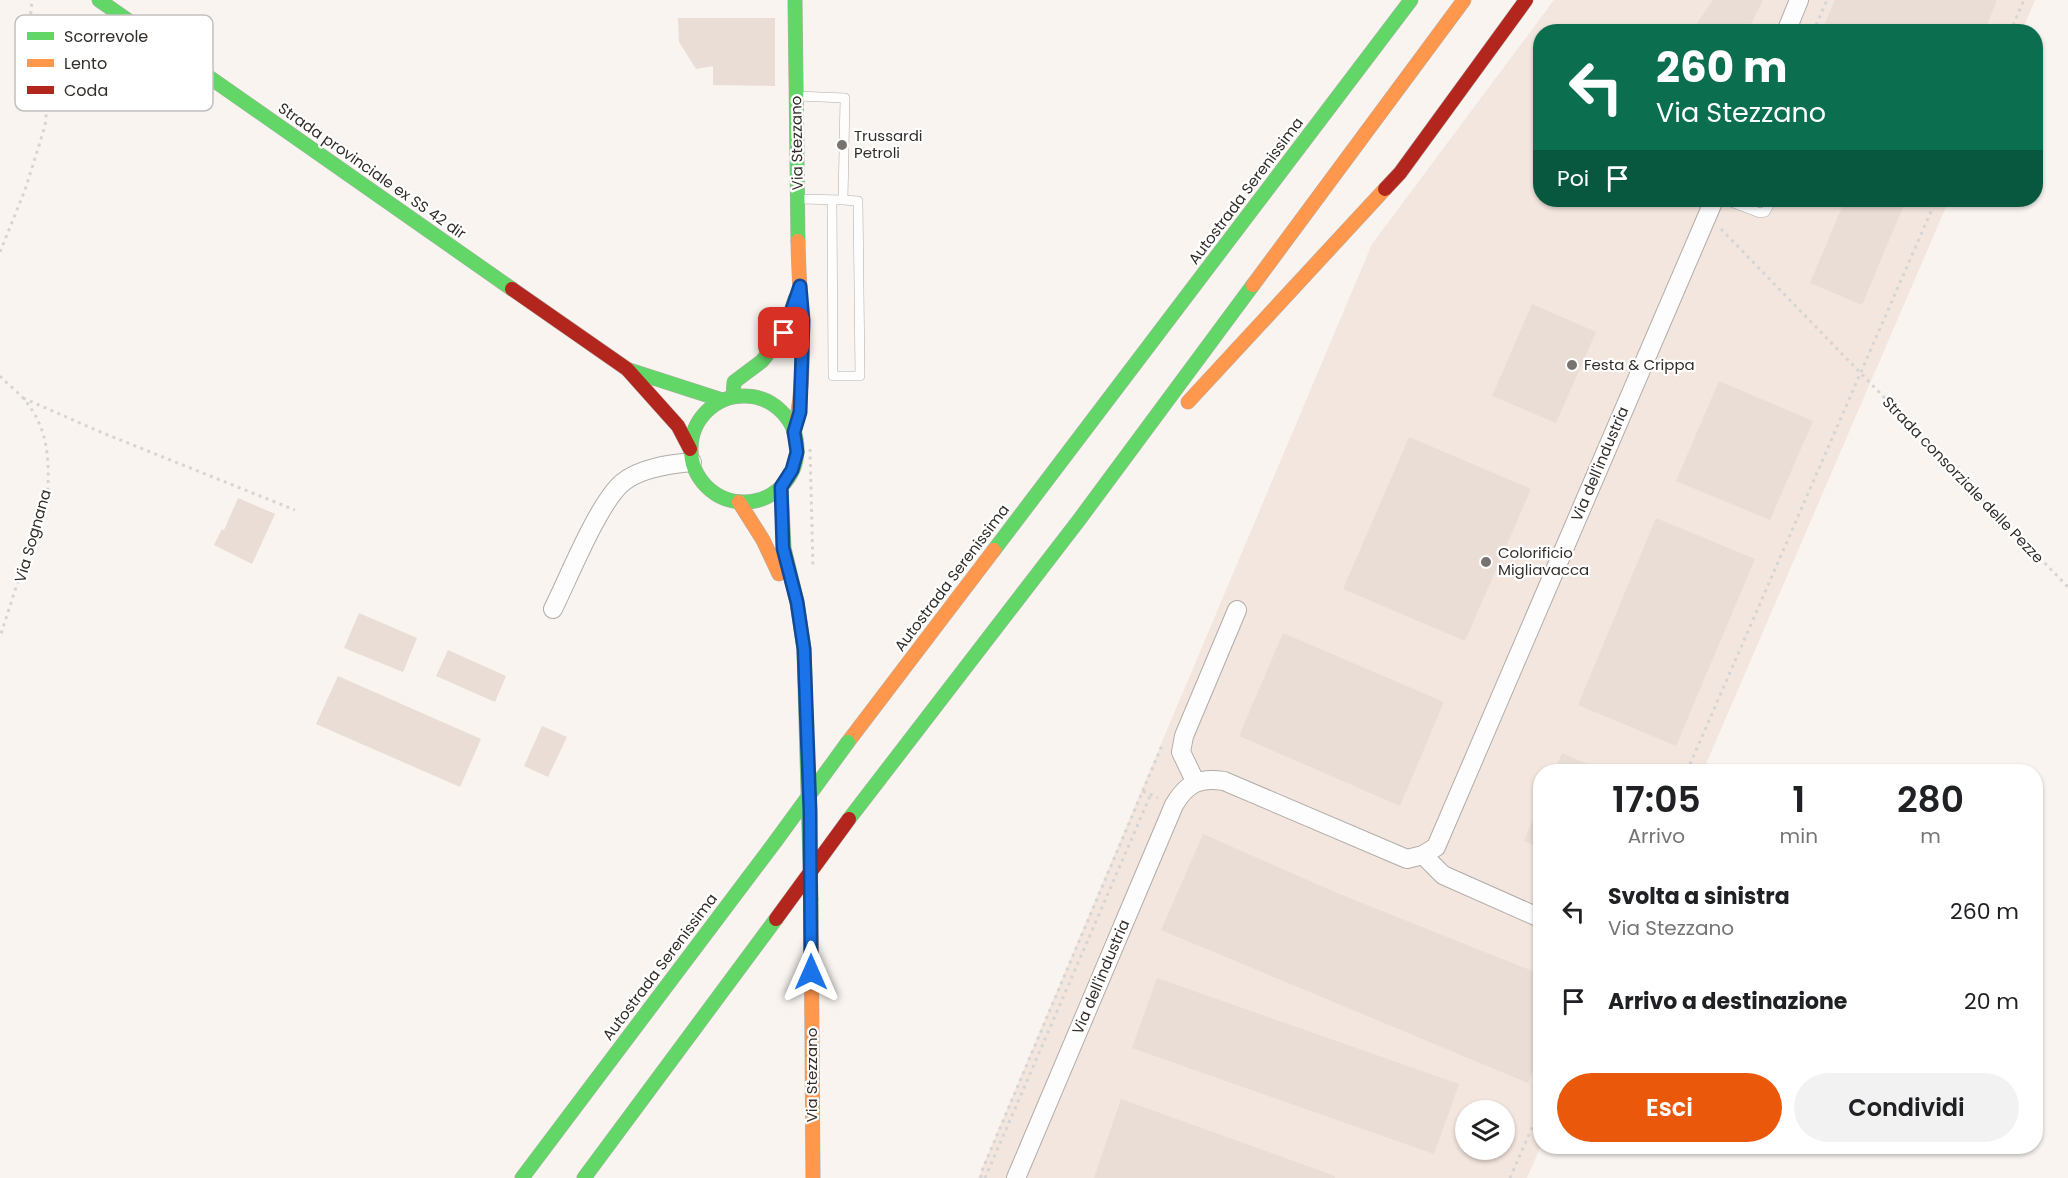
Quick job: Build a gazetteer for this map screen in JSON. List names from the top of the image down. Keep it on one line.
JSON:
{"streets":{"main road":["Via Stezzano","Strada provinciale ex SS 42 dir","Autostrada Serenissima"],"street":["Via dell'industria"],"path":["Strada consorziale delle Pezze","Via Sognana"]},"crossings":[["Via Stezzano","Strada provinciale ex SS 42 dir"],["Via dell'industria","Strada consorziale delle Pezze"]],"places":["Trussardi Petroli","Festa & Crippa","Colorificio Migliavacca"],"legend":["Scorrevole","Lento","Coda"],"page":{"turn":["260 m","Via Stezzano"],"then":"Poi","eta":["17:05","Arrivo","1","min","280","m"],"list":[{"name":"Svolta a sinistra","note":"Via Stezzano","value":"260 m"},{"name":"Arrivo a destinazione","value":"20 m"}],"buttons":["Esci","Condividi"]}}
